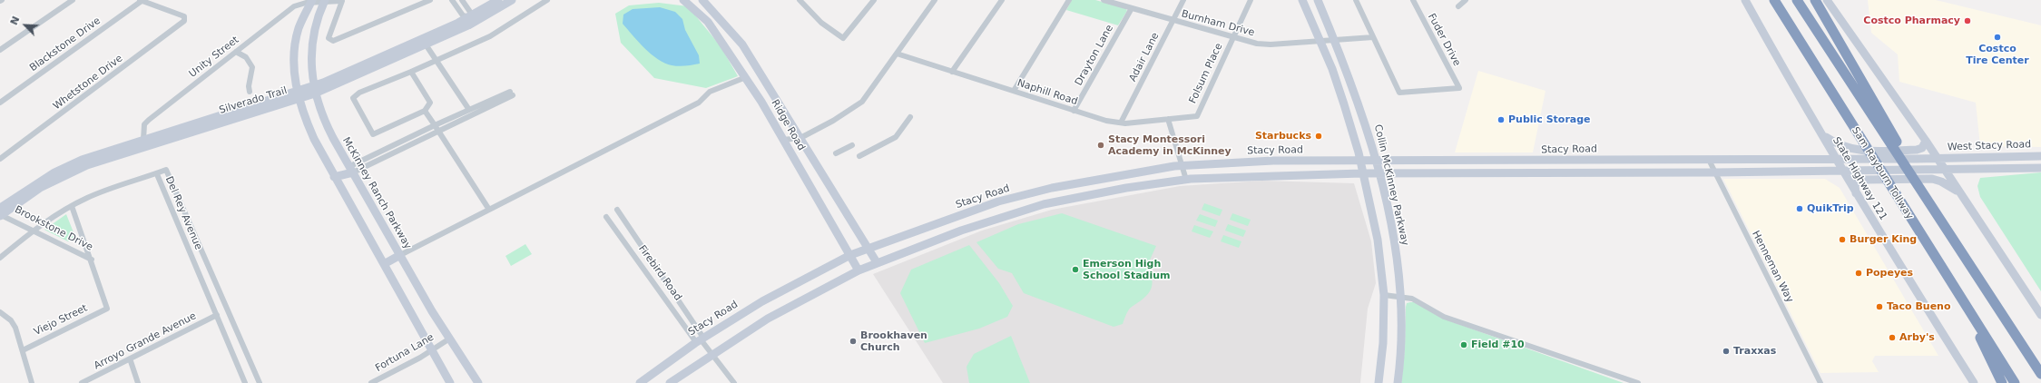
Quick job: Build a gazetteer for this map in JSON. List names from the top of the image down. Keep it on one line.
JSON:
{"streets":{"highway":["Sam Rayburn Tollway"],"main road":["Silverado Trail","Ridge Road","West Stacy Road","Stacy Road","State Highway 121","Collin McKinney Parkway","McKinney Ranch Parkway"],"street":["Burnham Drive","Fuder Drive","Blackstone Drive","Drayton Lane","Unity Street","Adair Lane","Folsum Place","Whetstone Drive","Naphill Road","Del Rey Avenue","Brookstone Drive","Henneman Way","Firebird Road","Viejo Street","Arroyo Grande Avenue","Fortuna Lane"]},"crossings":[["Burnham Drive","Fuder Drive"],["Burnham Drive","Drayton Lane"],["Burnham Drive","Adair Lane"],["Burnham Drive","Folsum Place"],["Burnham Drive","Collin McKinney Parkway"],["Blackstone Drive","Whetstone Drive"],["Drayton Lane","Naphill Road"],["Unity Street","Silverado Trail"],["Unity Street","McKinney Ranch Parkway"],["Adair Lane","Naphill Road"],["Folsum Place","Naphill Road"],["Silverado Trail","McKinney Ranch Parkway"],["Silverado Trail","Brookstone Drive"],["Ridge Road","Stacy Road"],["West Stacy Road","Stacy Road"],["Stacy Road","State Highway 121"],["Stacy Road","Collin McKinney Parkway"],["Stacy Road","Henneman Way"],["Stacy Road","Firebird Road"],["McKinney Ranch Parkway","Fortuna Lane"],["Del Rey Avenue","Arroyo Grande Avenue"],["Brookstone Drive","Viejo Street"]],"places":["Costco Pharmacy","Costco Tire Center","Public Storage","Starbucks","Stacy Montessori Academy in McKinney","QuikTrip","Burger King","Emerson High School Stadium","Popeyes","Taco Bueno","Arby's","Brookhaven Church","Field #10","Traxxas"],"north":"top left"}
